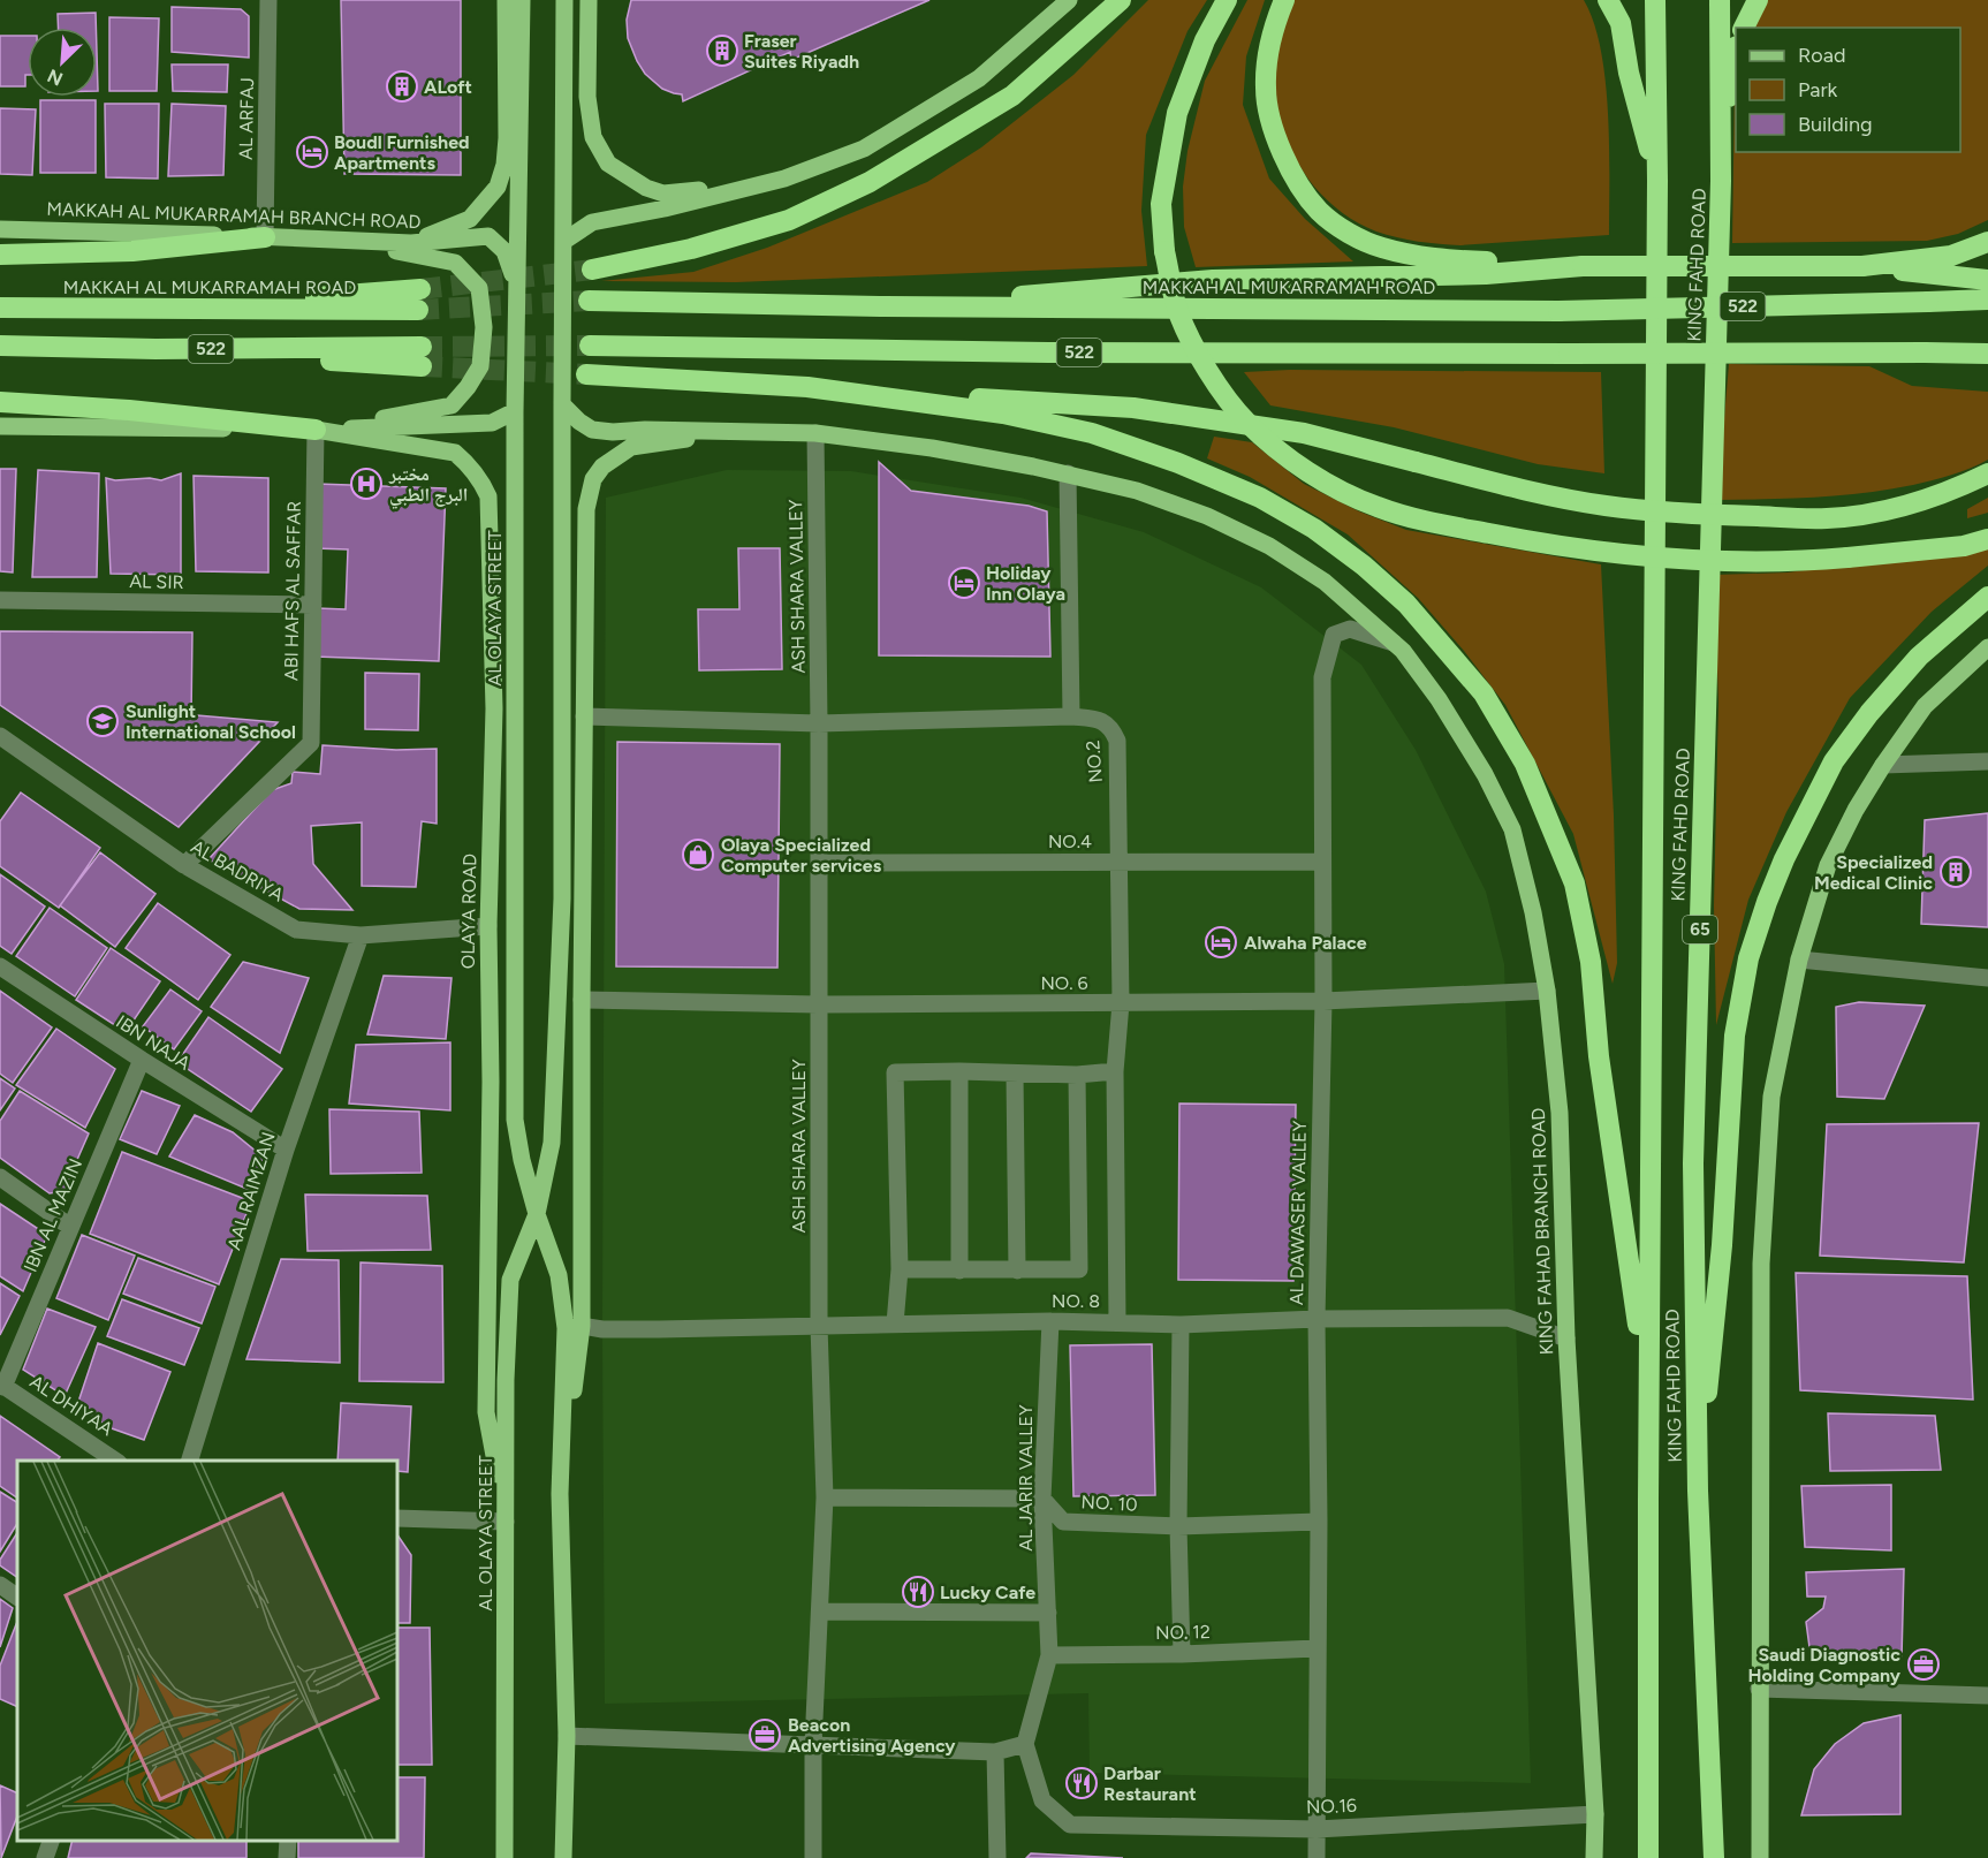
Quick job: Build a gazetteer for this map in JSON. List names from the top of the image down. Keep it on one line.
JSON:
{"streets":{"highway":["KING FAHD ROAD","MAKKAH AL MUKARRAMAH ROAD","522","65"],"main road":["MAKKAH AL MUKARRAMAH BRANCH ROAD","AL OLAYA STREET","OLAYA ROAD","KING FAHAD BRANCH ROAD"],"street":["AL ARFAJ","AL SIR","ASH SHARA VALLEY","ABI HAFS AL SAFFAR","NO.2","NO.4","AL BADRIYA","NO. 6","IBN NAJA","AAL RAIMZAN","AL DAWASER VALLEY","IBN AL MAZIN","NO. 8","AL DHIYAA","AL JARIR VALLEY","NO. 10","NO. 12","NO.16"]},"crossings":[["AL ARFAJ","MAKKAH AL MUKARRAMAH BRANCH ROAD"],["MAKKAH AL MUKARRAMAH BRANCH ROAD","AL OLAYA STREET"],["AL SIR","ABI HAFS AL SAFFAR"],["ASH SHARA VALLEY","NO.2"],["ASH SHARA VALLEY","NO.4"],["ASH SHARA VALLEY","NO. 6"],["ASH SHARA VALLEY","NO. 8"],["ABI HAFS AL SAFFAR","AL BADRIYA"],["ABI HAFS AL SAFFAR","OLAYA ROAD"],["AL OLAYA STREET","OLAYA ROAD"],["NO.2","NO.4"],["NO.2","NO. 6"],["NO.2","NO. 8"],["NO.4","AL DAWASER VALLEY"],["AL BADRIYA","OLAYA ROAD"],["AL BADRIYA","AAL RAIMZAN"],["NO. 6","AL DAWASER VALLEY"],["NO. 6","KING FAHAD BRANCH ROAD"],["IBN NAJA","AAL RAIMZAN"],["IBN NAJA","IBN AL MAZIN"],["AL DAWASER VALLEY","KING FAHAD BRANCH ROAD"],["AL DAWASER VALLEY","NO. 8"],["AL DAWASER VALLEY","NO. 10"],["AL DAWASER VALLEY","NO. 12"],["AL DAWASER VALLEY","NO.16"],["IBN AL MAZIN","AL DHIYAA"],["KING FAHAD BRANCH ROAD","NO. 8"],["KING FAHAD BRANCH ROAD","NO.16"],["NO. 8","AL JARIR VALLEY"],["AL JARIR VALLEY","NO. 10"],["AL JARIR VALLEY","NO. 12"],["AL JARIR VALLEY","NO.16"]],"places":{"building":["Fraser Suites Riyadh","ALoft","Specialized Medical Clinic"],"hotel":["Boudl Furnished Apartments","Holiday Inn Olaya","Alwaha Palace"],"hospital":["مختبر البرج الطبي"],"school or university":["Sunlight International School"],"shop":["Olaya Specialized Computer services"],"restaurant":["Lucky Cafe","Darbar Restaurant"],"office":["Saudi Diagnostic Holding Company","Beacon Advertising Agency"]},"legend":["Road","Park","Building"],"north":"bottom left"}
